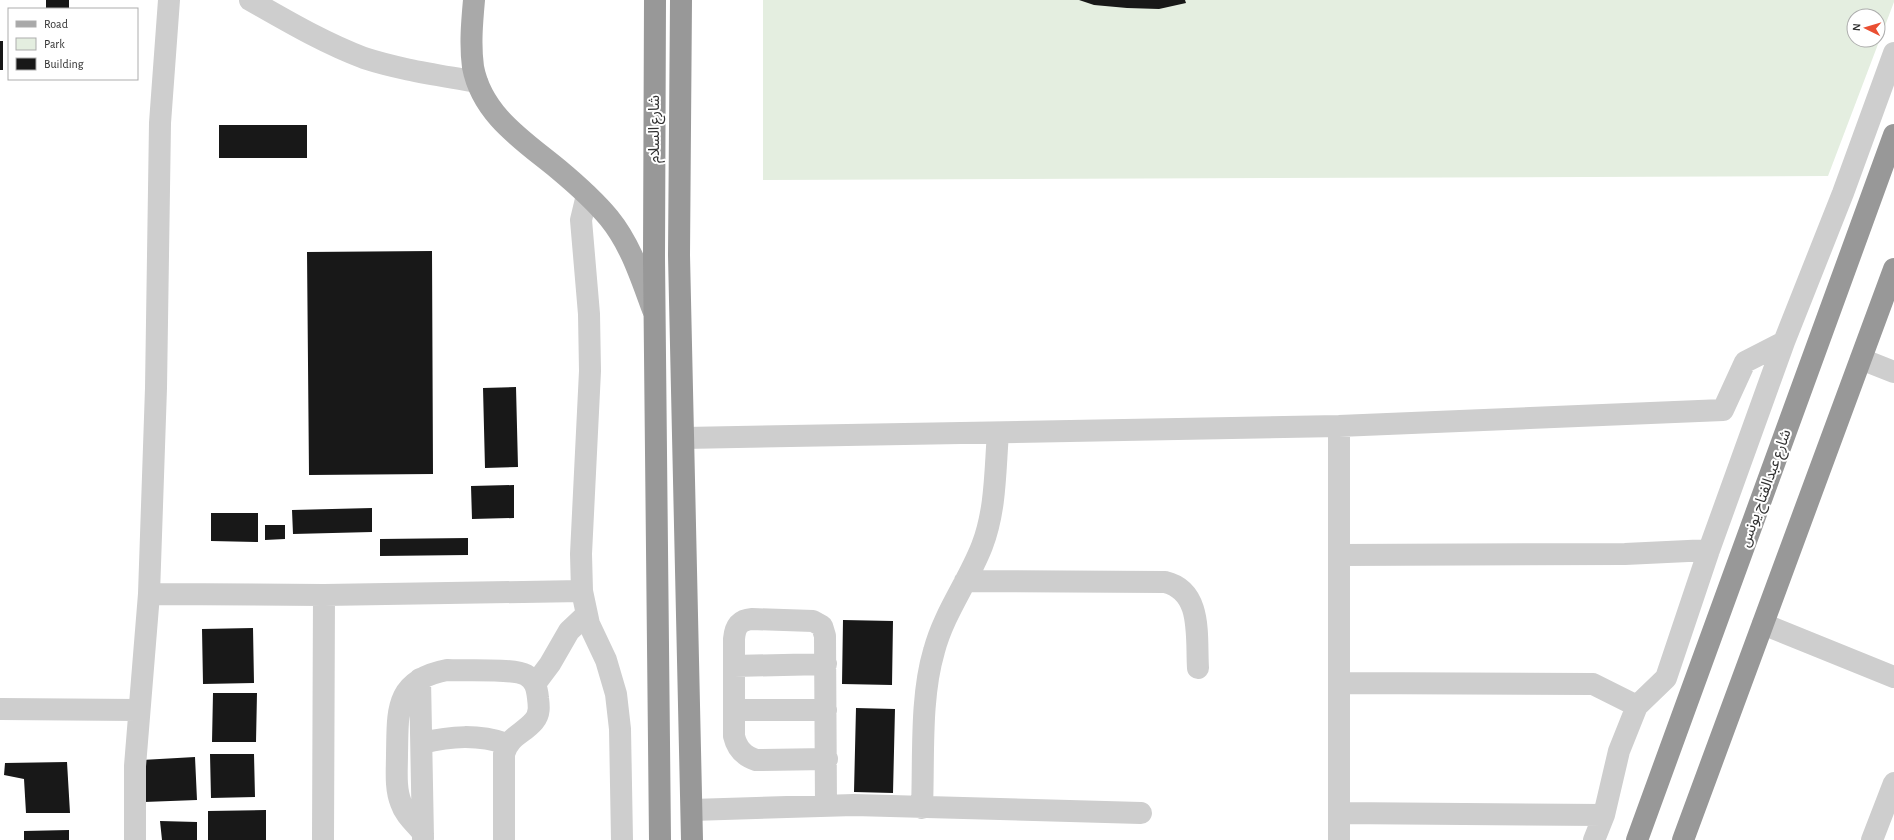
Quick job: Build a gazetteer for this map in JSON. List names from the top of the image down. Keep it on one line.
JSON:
{"streets":{"highway":["شارع السلام","شارع عبدالفتاح يونس"]},"legend":["Road","Park","Building"],"north":"left"}
